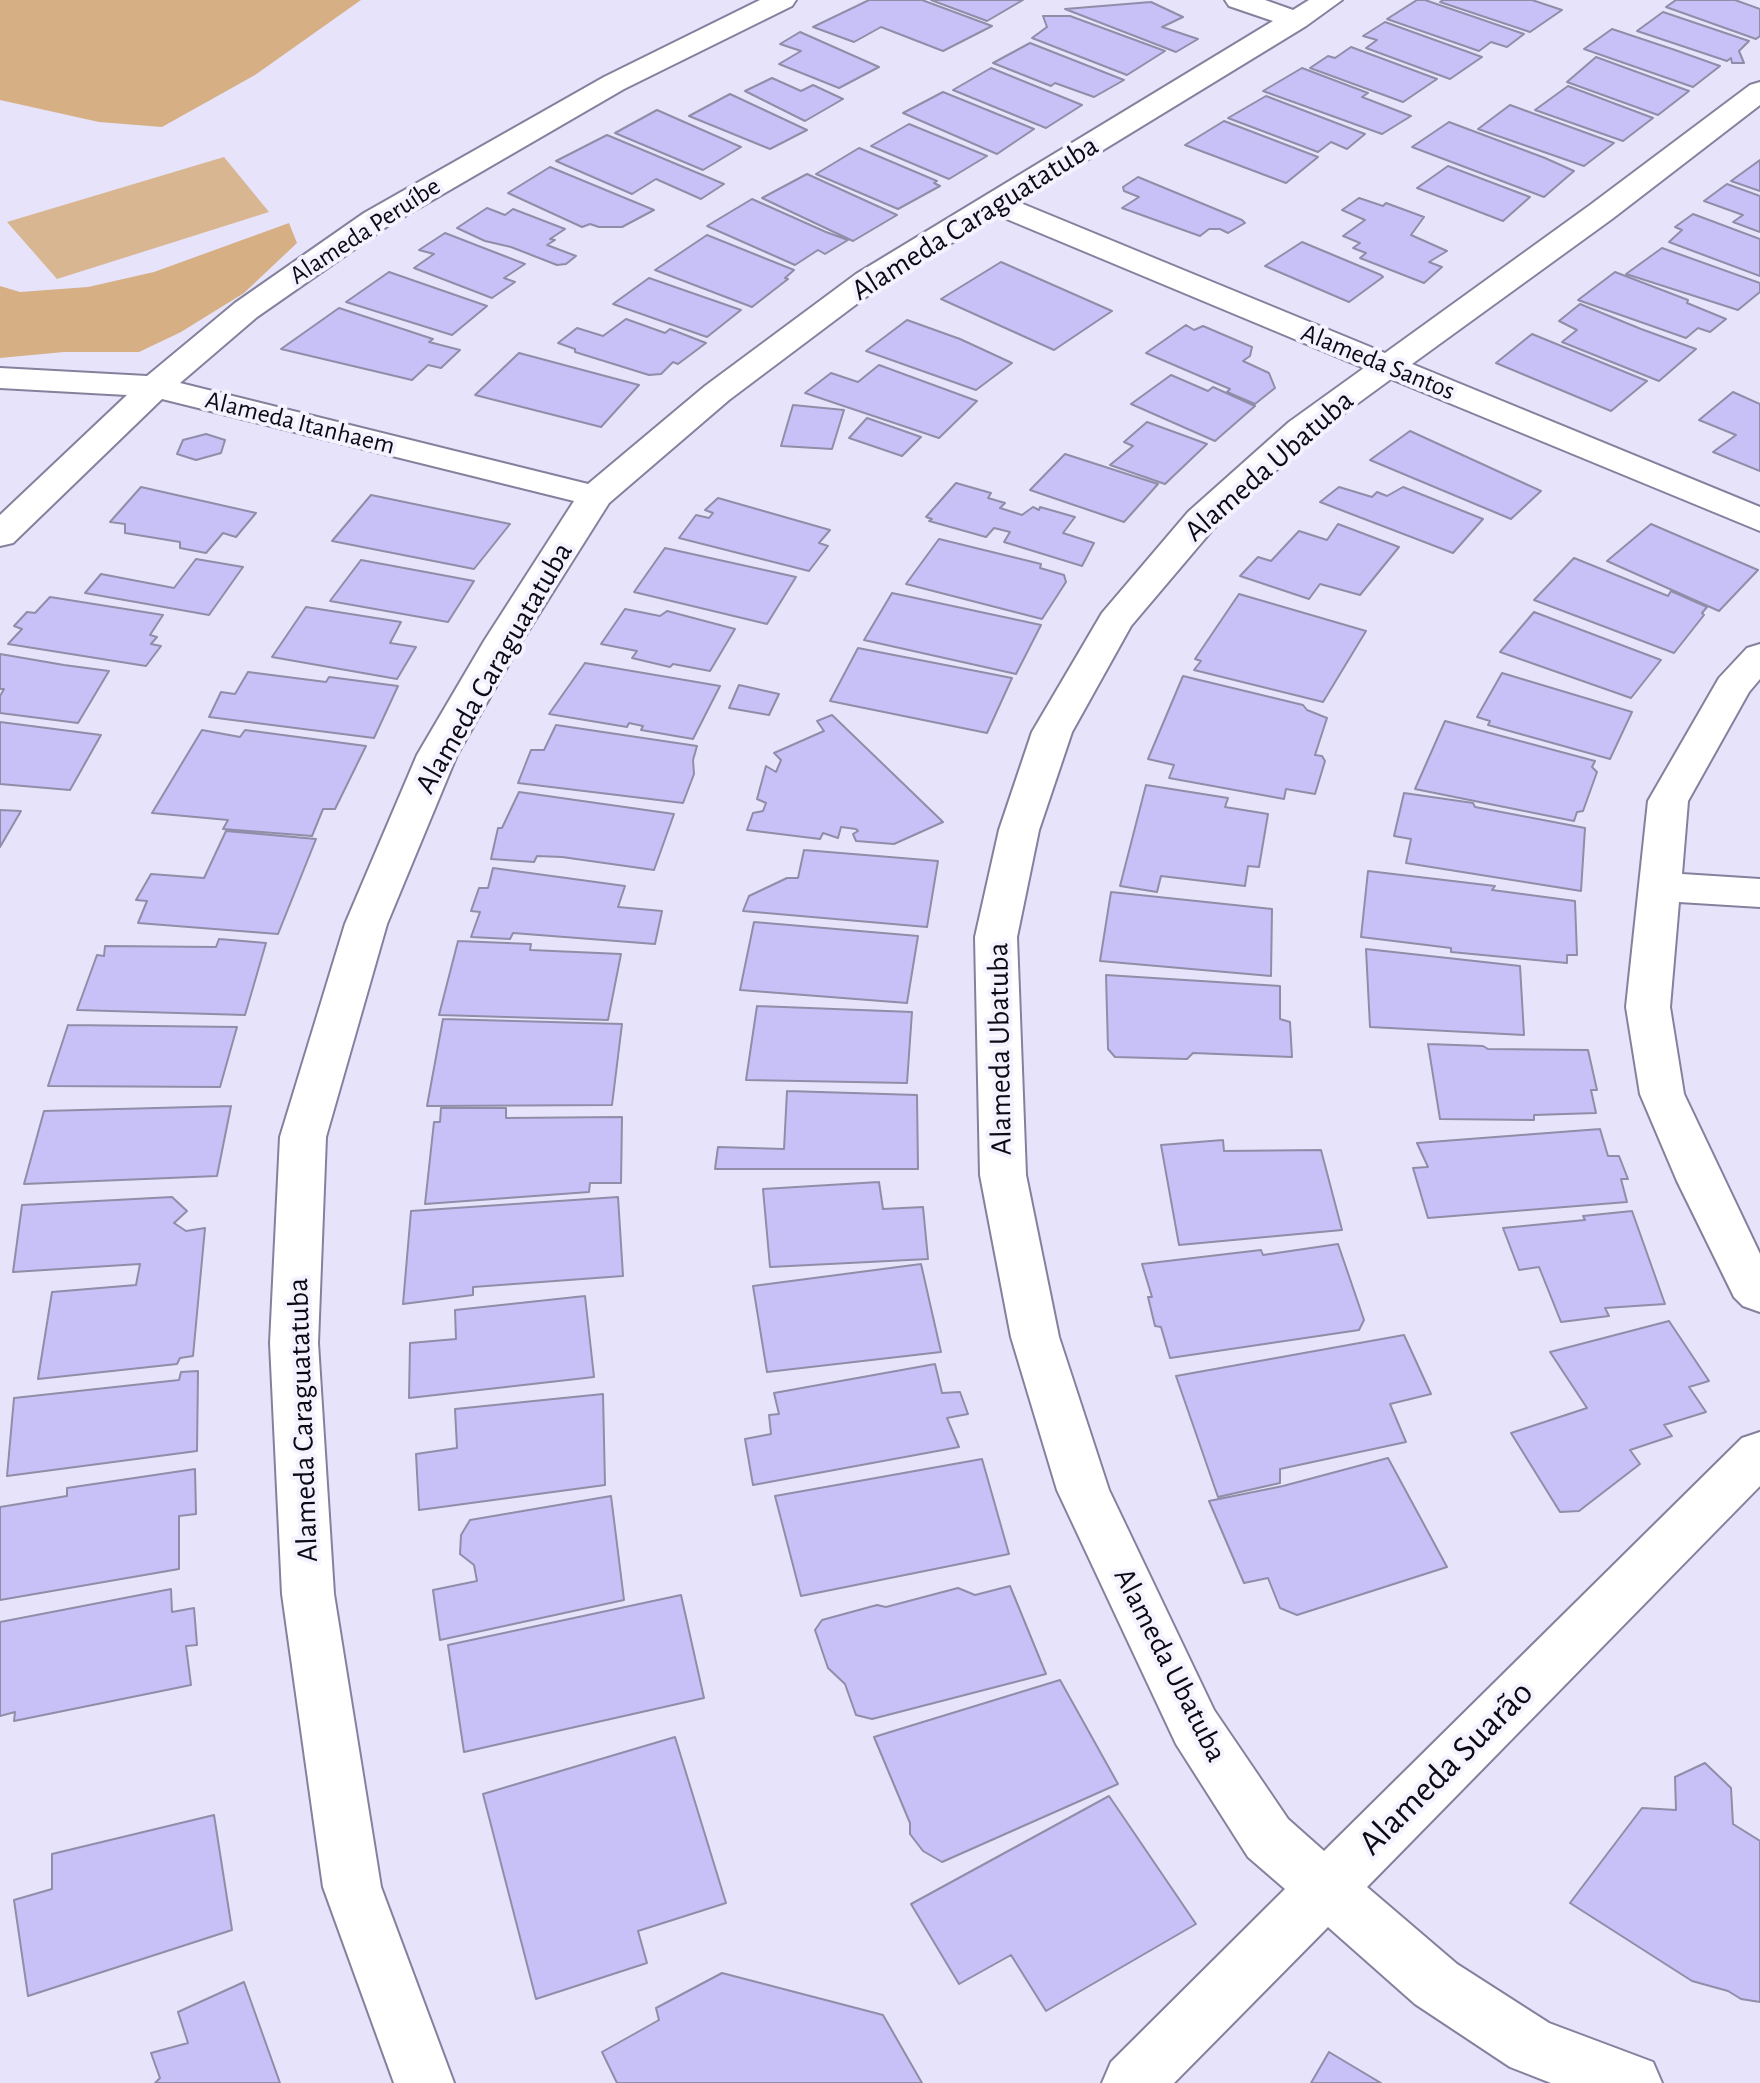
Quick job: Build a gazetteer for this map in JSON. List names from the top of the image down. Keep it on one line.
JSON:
{"streets":{"street":["Alameda Caraguatatuba","Alameda Peruíbe","Alameda Santos","Alameda Itanhaem","Alameda Ubatuba","Alameda Suarão"]},"crossings":[["Alameda Caraguatatuba","Alameda Santos"],["Alameda Caraguatatuba","Alameda Itanhaem"],["Alameda Peruíbe","Alameda Itanhaem"],["Alameda Santos","Alameda Ubatuba"],["Alameda Ubatuba","Alameda Suarão"]]}
